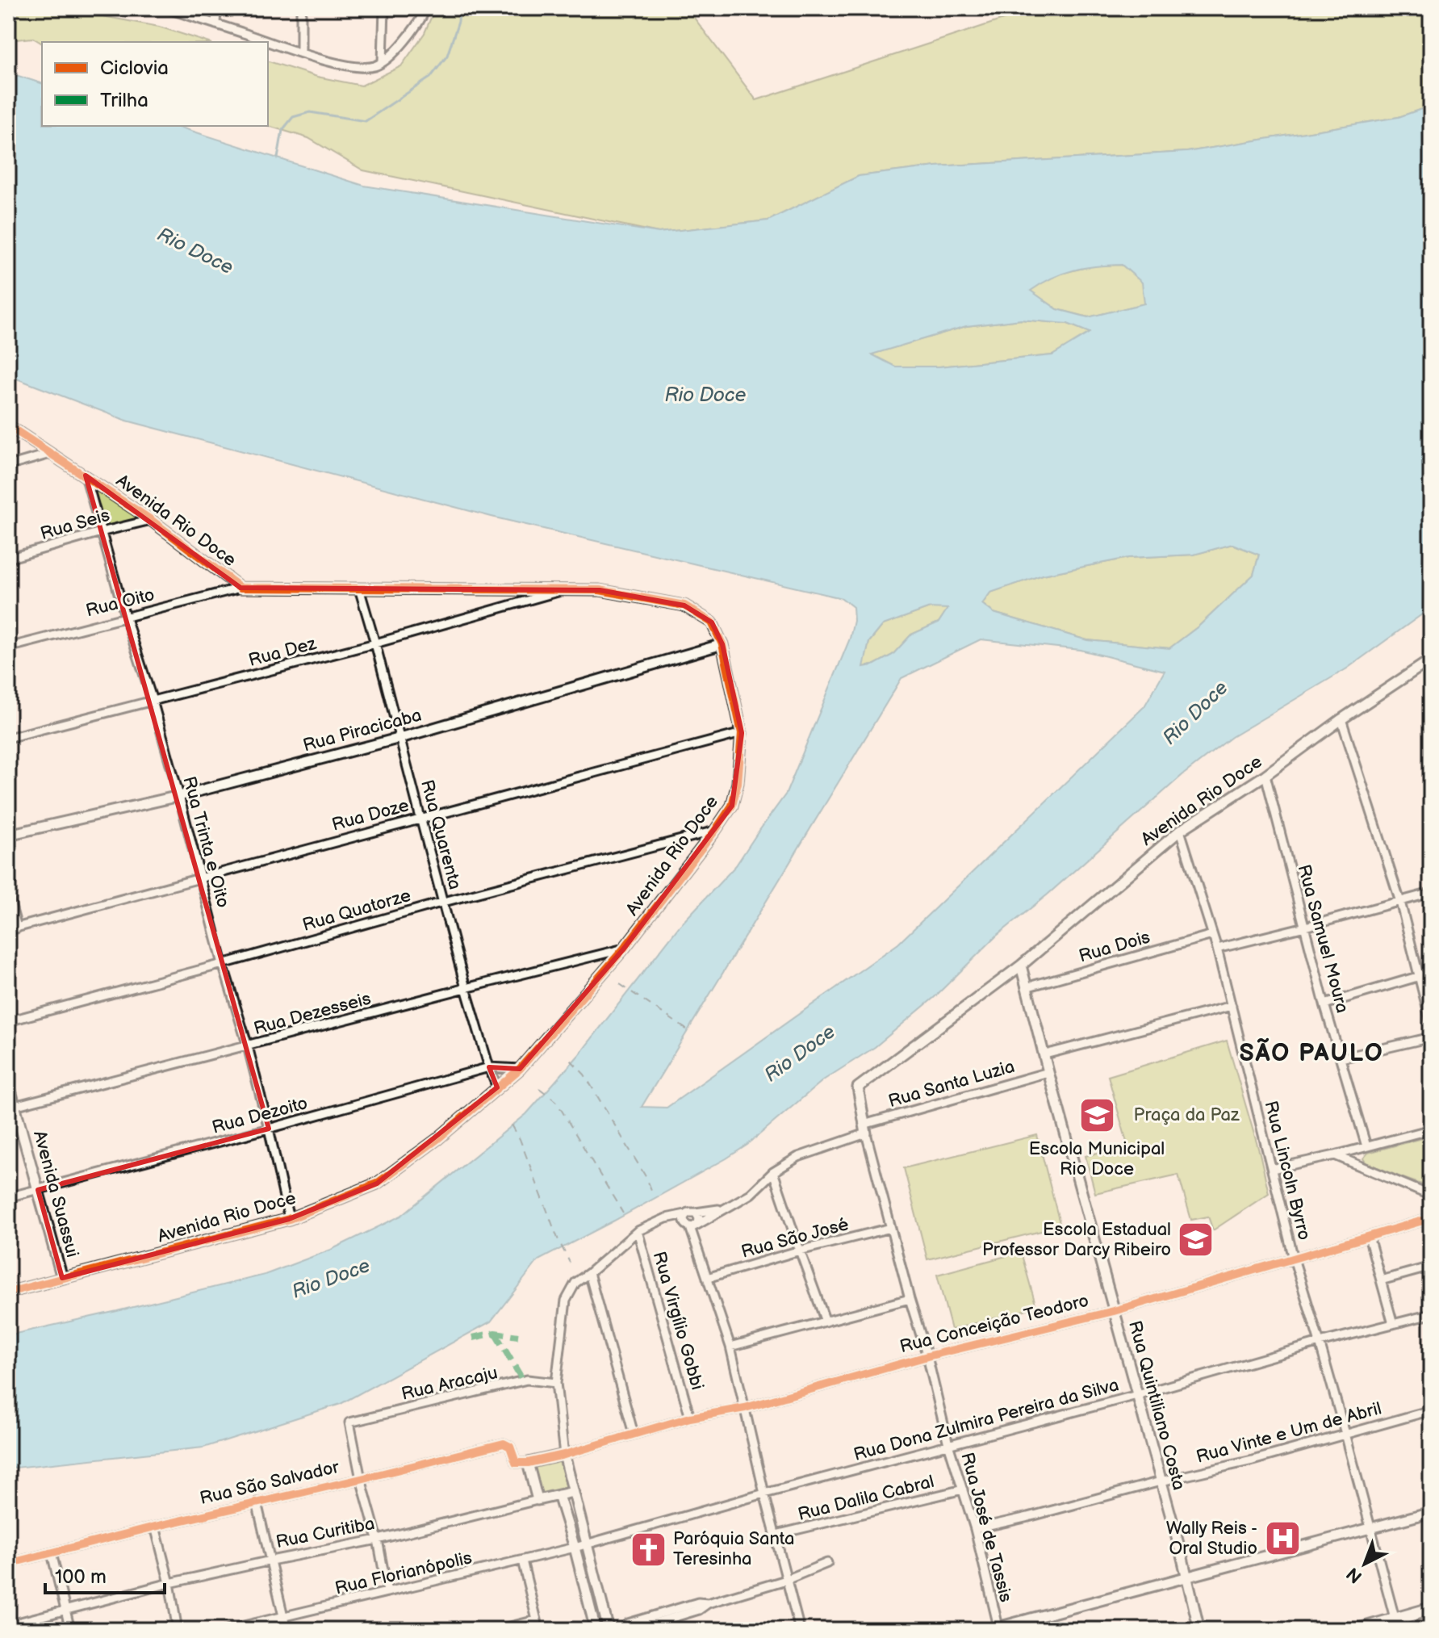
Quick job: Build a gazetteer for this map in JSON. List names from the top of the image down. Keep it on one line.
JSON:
{"streets":{"street":["Avenida Rio Doce","Rua Seis","Rua Oito","Rua Dez","Rua Piracicaba","Rua Doze","Rua Quarenta","Rua Trinta e Oito","Rua Quatorze","Rua Samuel Moura","Rua Dois","Rua Dezesseis","Rua Santa Luzia","Rua Dezoito","Rua Lincoln Byrro","Avenida Suassui","Rua São José","Rua Virgílio Gobbi","Rua Conceição Teodoro","Rua Aracaju","Rua Quintiliano Costa","Rua Dona Zulmira Pereira da Silva","Rua Vinte e Um de Abril","Rua São Salvador","Rua Dalila Cabral","Rua José de Tassis","Rua Curitiba","Rua Florianópolis"]},"crossings":[["Avenida Rio Doce","Rua Seis"],["Avenida Rio Doce","Rua Oito"],["Avenida Rio Doce","Rua Dez"],["Avenida Rio Doce","Rua Piracicaba"],["Avenida Rio Doce","Rua Doze"],["Avenida Rio Doce","Rua Quarenta"],["Avenida Rio Doce","Rua Trinta e Oito"],["Avenida Rio Doce","Rua Quatorze"],["Avenida Rio Doce","Rua Samuel Moura"],["Avenida Rio Doce","Rua Dezesseis"],["Avenida Rio Doce","Rua Santa Luzia"],["Avenida Rio Doce","Rua Dezoito"],["Avenida Rio Doce","Rua Lincoln Byrro"],["Avenida Rio Doce","Avenida Suassui"],["Avenida Rio Doce","Rua Quintiliano Costa"],["Avenida Rio Doce","Rua José de Tassis"],["Rua Seis","Rua Trinta e Oito"],["Rua Oito","Rua Trinta e Oito"],["Rua Dez","Rua Quarenta"],["Rua Dez","Rua Trinta e Oito"],["Rua Piracicaba","Rua Quarenta"],["Rua Piracicaba","Rua Trinta e Oito"],["Rua Doze","Rua Quarenta"],["Rua Doze","Rua Trinta e Oito"],["Rua Quarenta","Rua Quatorze"],["Rua Quarenta","Rua Dezesseis"],["Rua Quarenta","Rua Dezoito"],["Rua Trinta e Oito","Rua Quatorze"],["Rua Trinta e Oito","Rua Dezesseis"],["Rua Trinta e Oito","Rua Dezoito"],["Rua Dois","Rua Lincoln Byrro"],["Rua Dois","Rua Quintiliano Costa"],["Rua Dezesseis","Avenida Suassui"],["Rua Santa Luzia","Rua Quintiliano Costa"],["Rua Santa Luzia","Rua José de Tassis"],["Rua Dezoito","Avenida Suassui"],["Rua Lincoln Byrro","Rua Conceição Teodoro"],["Rua Lincoln Byrro","Rua Dona Zulmira Pereira da Silva"],["Rua Lincoln Byrro","Rua Vinte e Um de Abril"],["Rua São José","Rua José de Tassis"],["Rua Virgílio Gobbi","Rua Conceição Teodoro"],["Rua Conceição Teodoro","Rua Quintiliano Costa"],["Rua Conceição Teodoro","Rua José de Tassis"],["Rua Aracaju","Rua São Salvador"],["Rua Quintiliano Costa","Rua Dona Zulmira Pereira da Silva"],["Rua Quintiliano Costa","Rua Vinte e Um de Abril"],["Rua Dona Zulmira Pereira da Silva","Rua José de Tassis"],["Rua Dona Zulmira Pereira da Silva","Rua Florianópolis"],["Rua Vinte e Um de Abril","Rua José de Tassis"],["Rua Dalila Cabral","Rua José de Tassis"]],"districts":["SÃO PAULO"],"water":["Rio Doce"],"parks":["Praça da Paz"],"places":{"school or university":["Escola Municipal Rio Doce","Escola Estadual Professor Darcy Ribeiro"],"hospital":["Wally Reis - Oral Studio"],"church":["Paróquia Santa Teresinha"]},"legend":["Ciclovia","Trilha"],"scale_bar":"100 m","north":"bottom left"}
